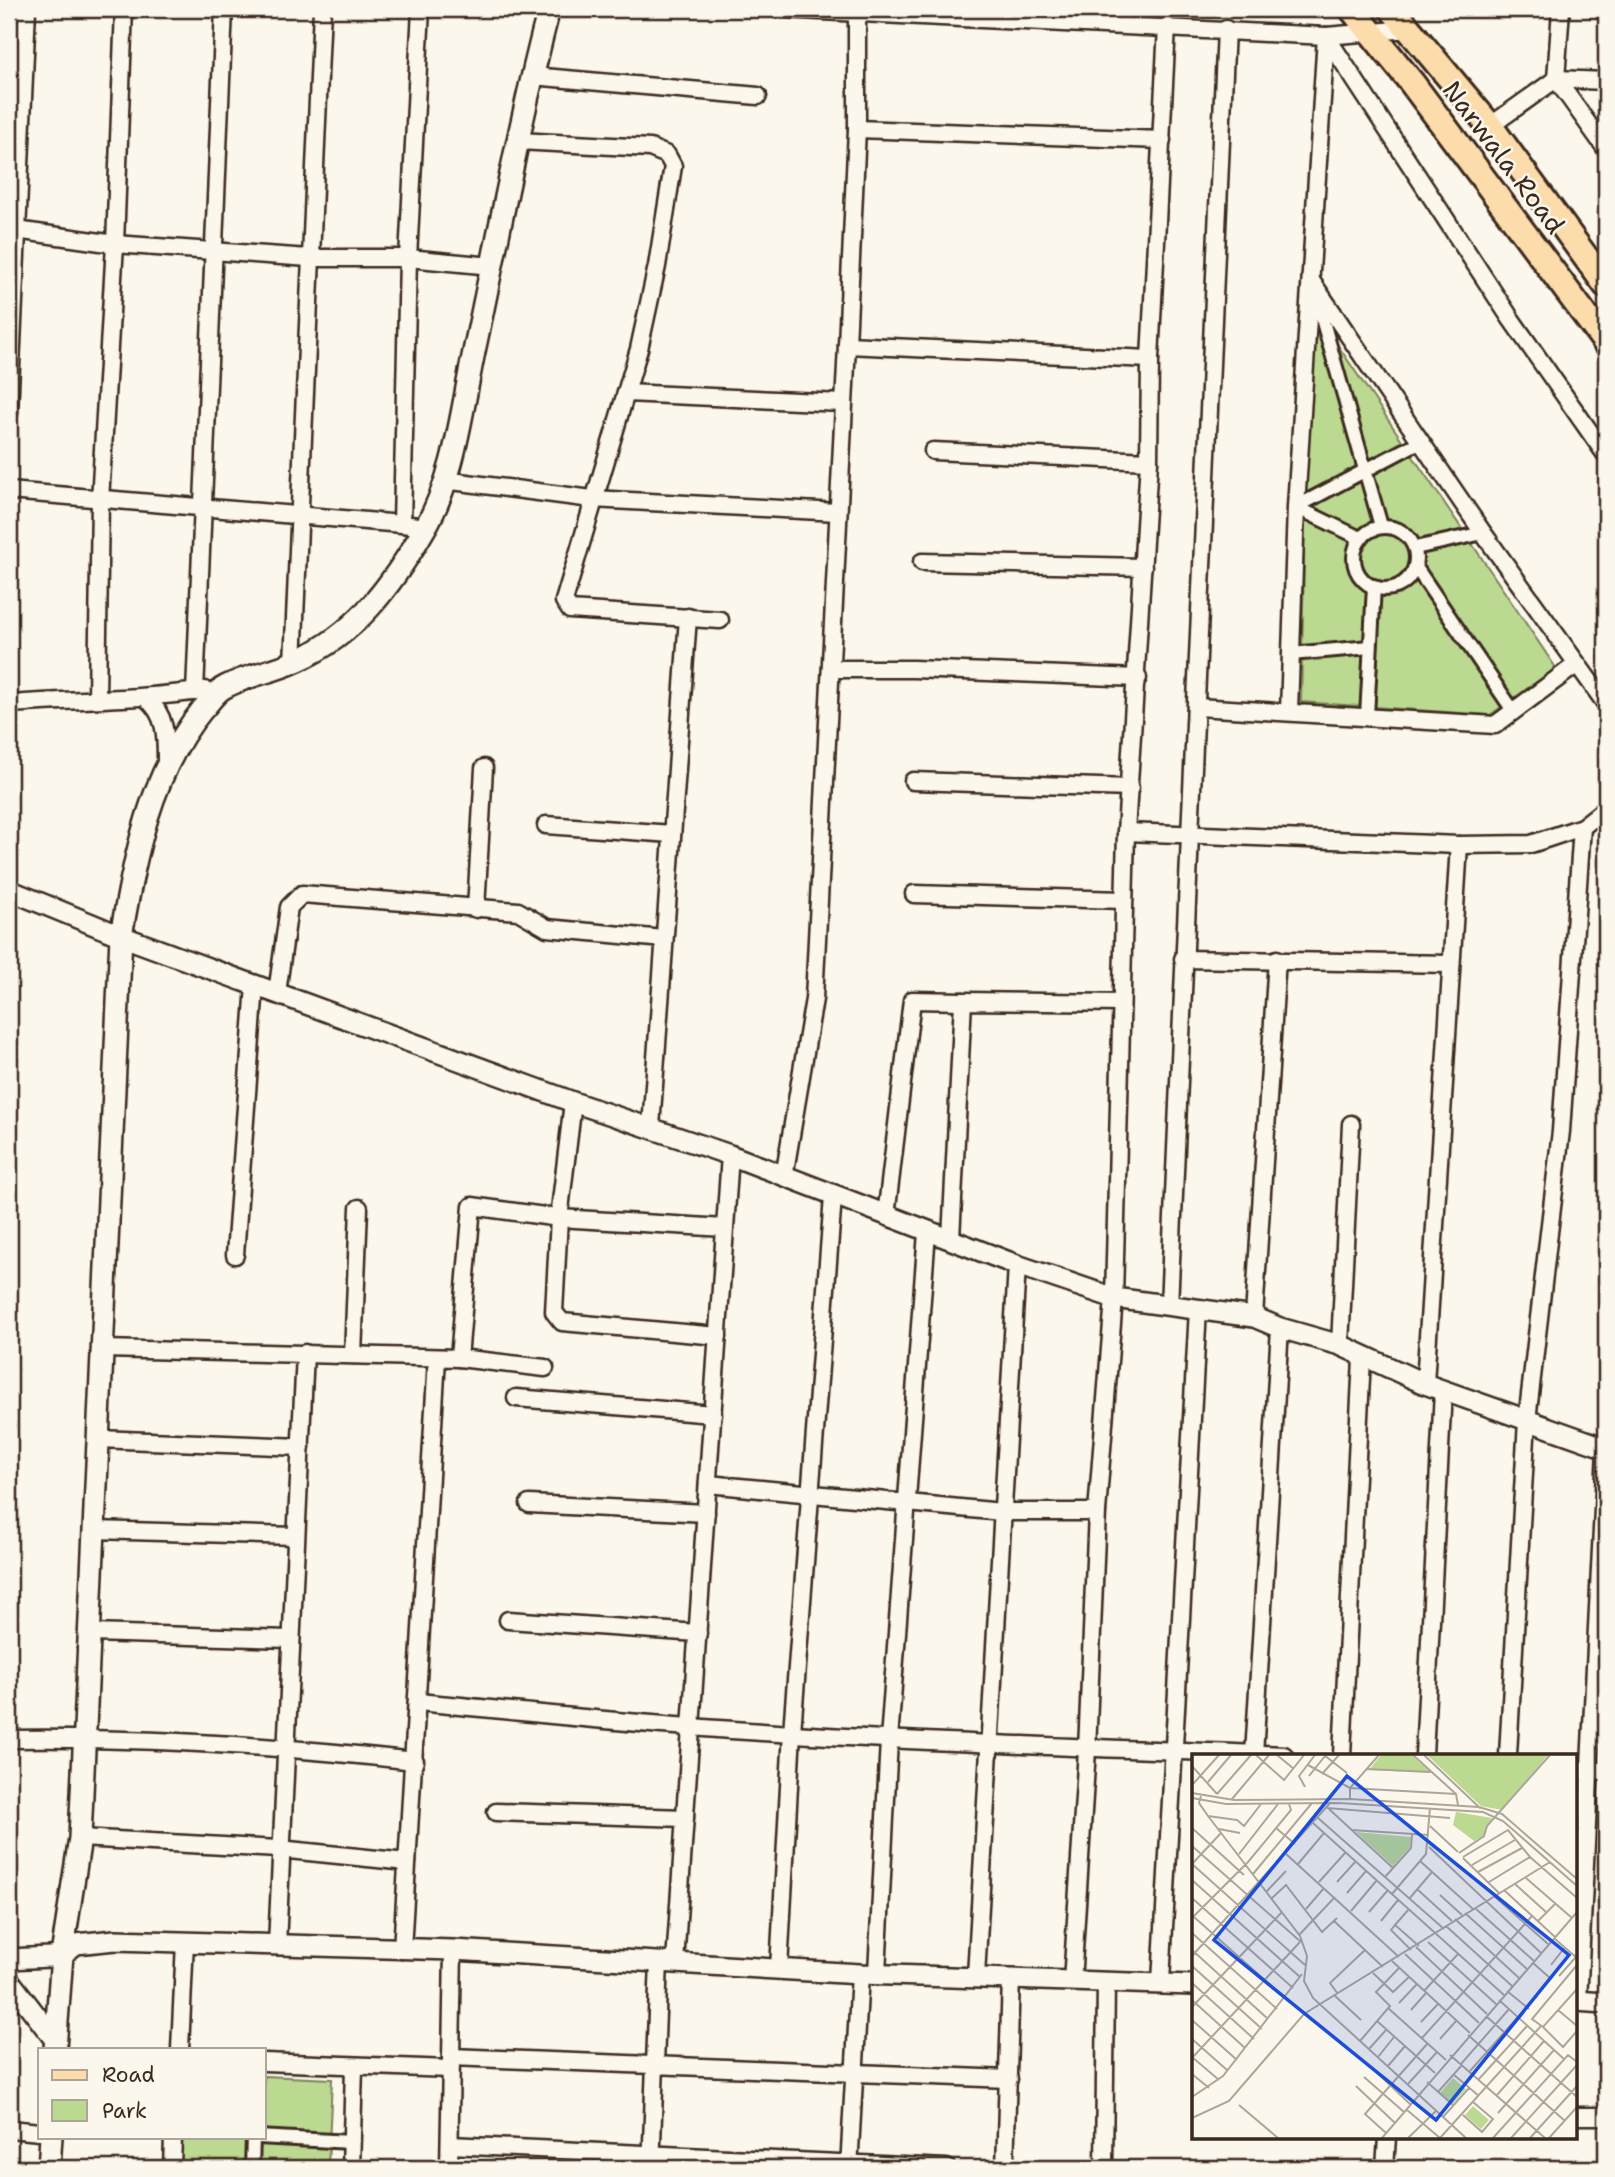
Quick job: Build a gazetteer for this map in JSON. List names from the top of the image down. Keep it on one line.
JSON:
{"streets":{"main road":["Narwala Road"]},"legend":["Road","Park"]}
